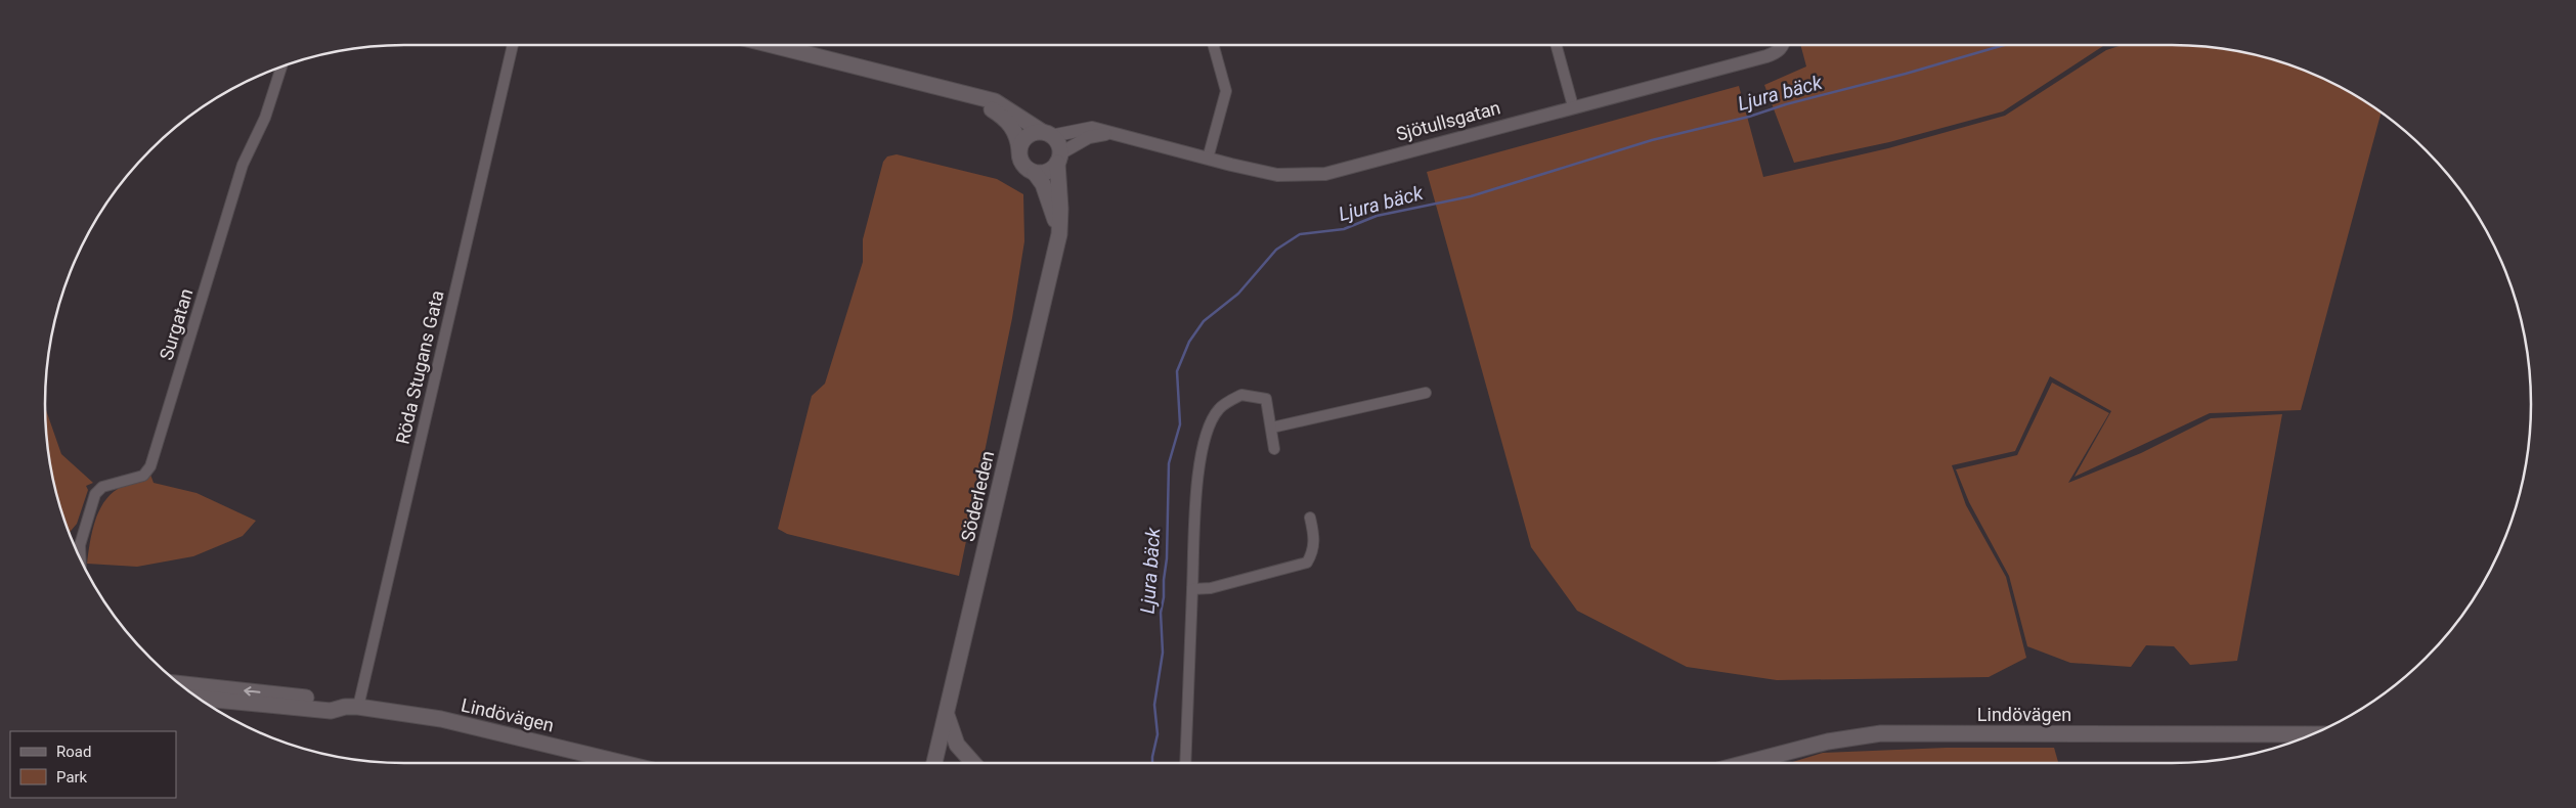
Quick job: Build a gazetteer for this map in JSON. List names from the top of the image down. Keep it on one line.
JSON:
{"streets":{"main road":["Söderleden","Lindövägen"],"street":["Sjötullsgatan","Surgatan","Röda Stugans Gata"]},"crossings":[["Sjötullsgatan","Söderleden"],["Röda Stugans Gata","Lindövägen"]],"water":["Ljura bäck"],"legend":["Road","Park"]}
